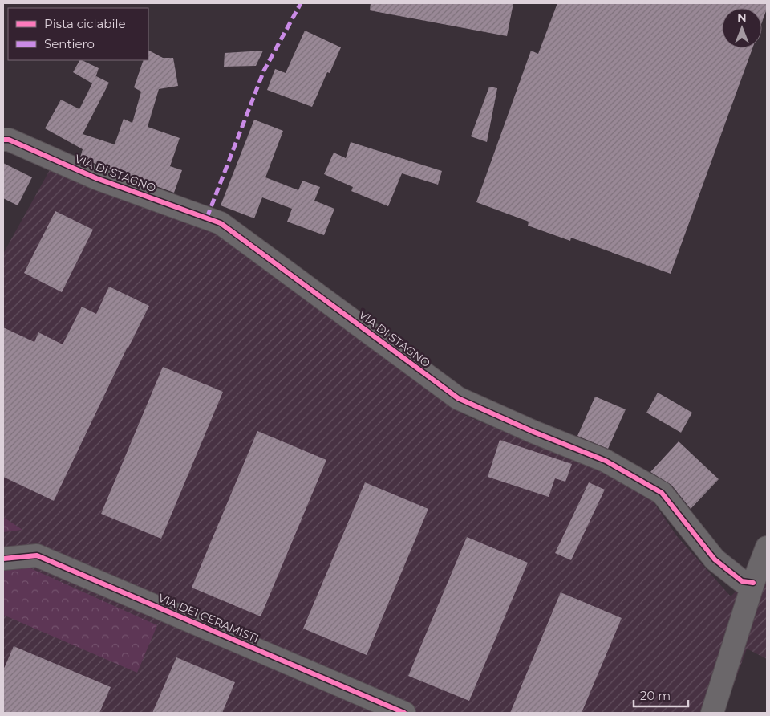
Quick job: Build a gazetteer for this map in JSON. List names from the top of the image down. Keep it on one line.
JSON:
{"streets":{"street":["VIA DI STAGNO","VIA DEI CERAMISTI"]},"legend":["Pista ciclabile","Sentiero"],"scale_bar":"20 m","north":"top"}
